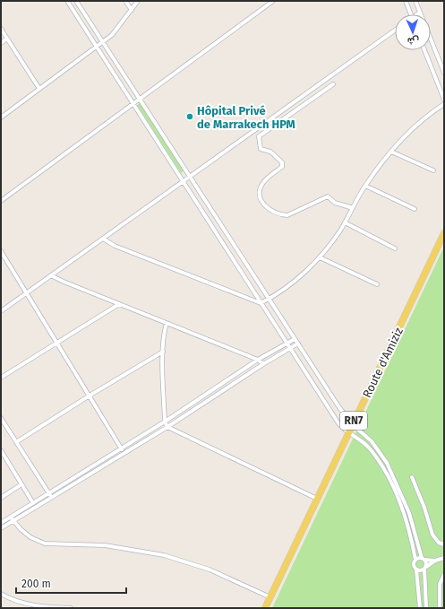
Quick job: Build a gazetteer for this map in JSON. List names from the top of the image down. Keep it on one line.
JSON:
{"streets":{"main road":["Route d'Amiziz","RN7"]},"places":["Hôpital Privé de Marrakech HPM"],"scale_bar":"200 m","north":"bottom"}
